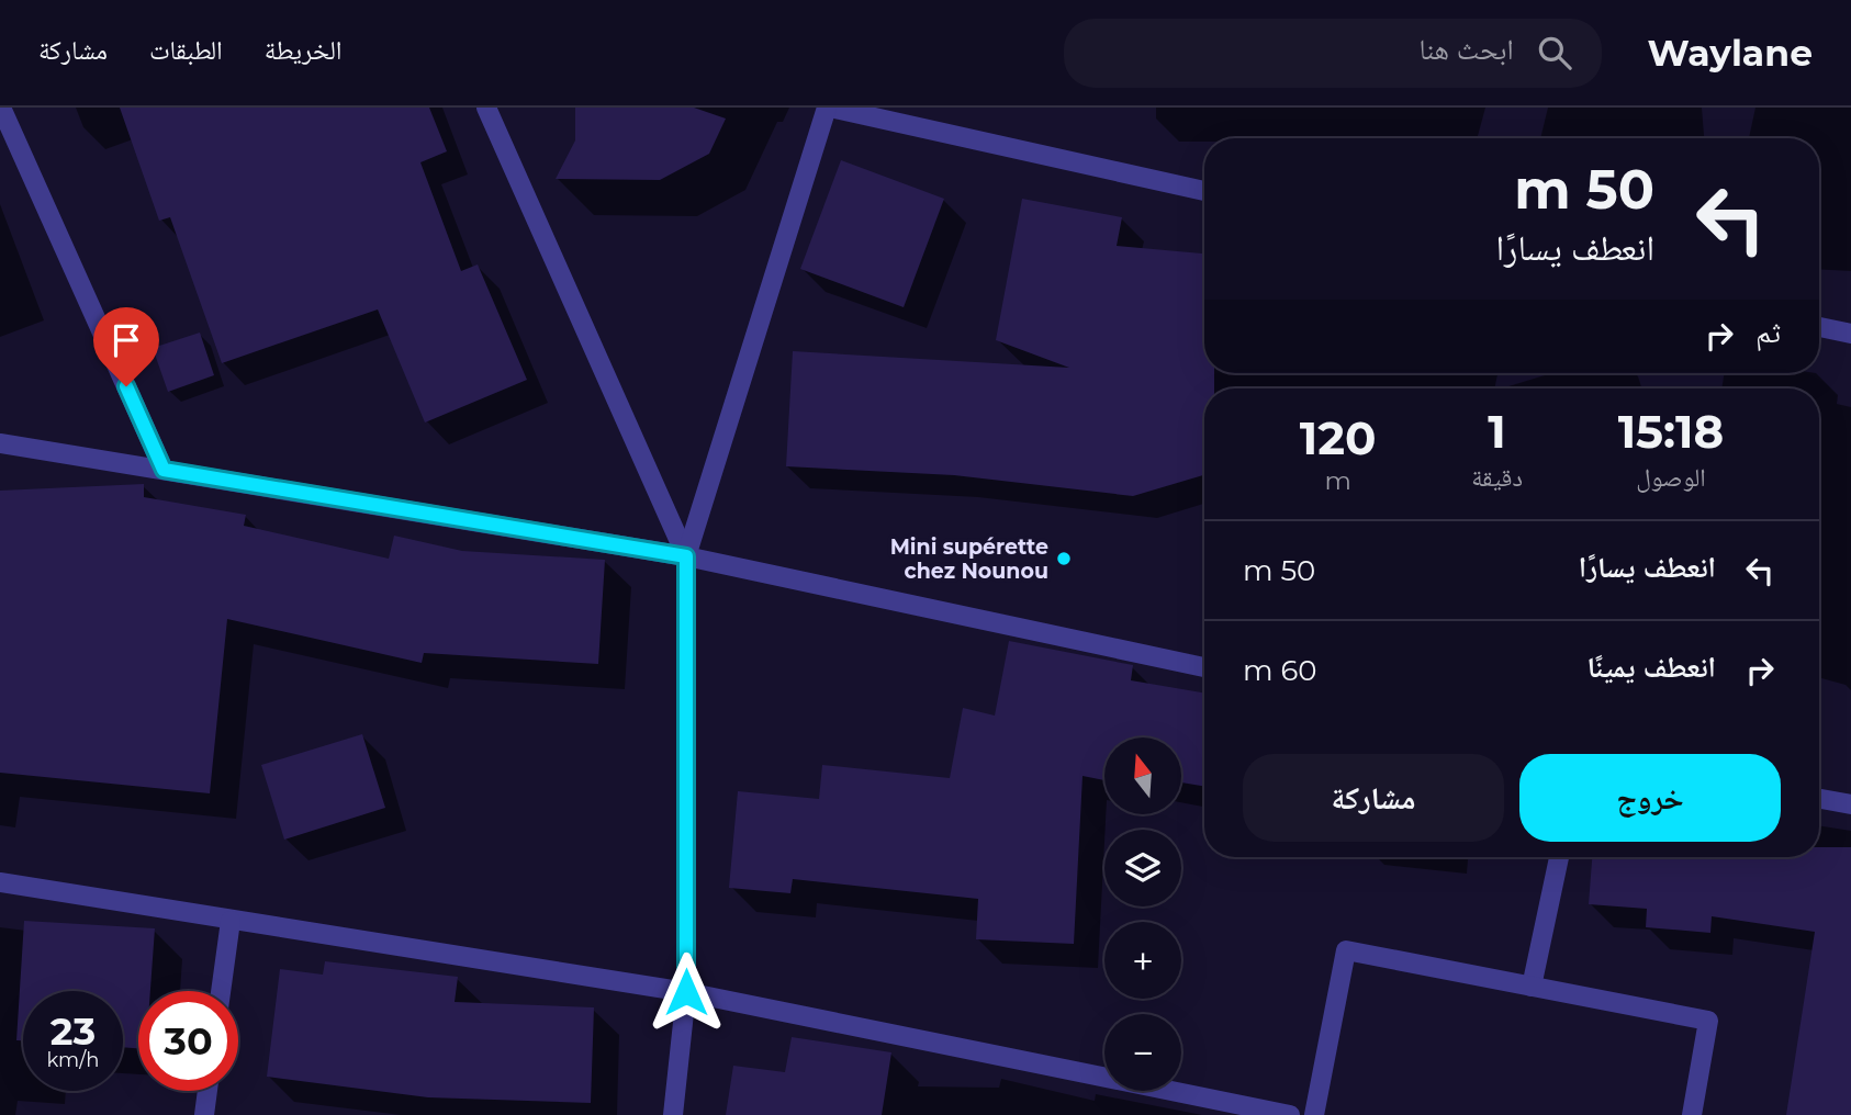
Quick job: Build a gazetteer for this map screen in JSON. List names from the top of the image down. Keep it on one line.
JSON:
{"places":["Mini supérette chez Nounou"],"north":"top","page":{"header":"Waylane","search":"ابحث هنا","nav":["الخريطة","الطبقات","مشاركة"],"turn":["50 m","انعطف يسارًا"],"then":"ثم","eta":["15:18","الوصول","1","دقيقة","120","m"],"list":[{"name":"انعطف يسارًا","value":"50 m"},{"name":"انعطف يمينًا","value":"60 m"}],"map_buttons":["+","−"],"buttons":["خروج","مشاركة"],"speed":"23 km/h","limit":"30"}}
